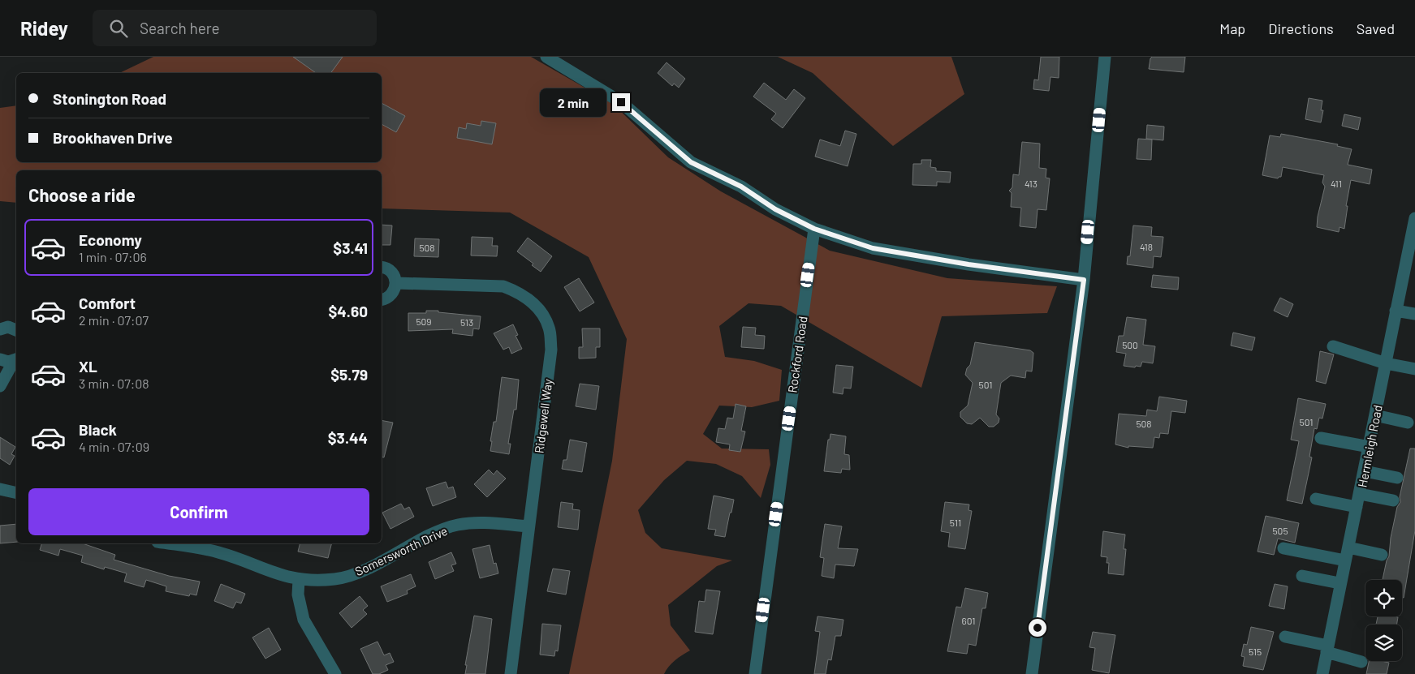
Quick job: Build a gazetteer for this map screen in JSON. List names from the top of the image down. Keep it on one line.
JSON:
{"streets":{"street":["Rockford Road","Ridgewell Way","Hermleigh Road","Somersworth Drive"]},"crossings":[["Ridgewell Way","Somersworth Drive"]],"house_numbers":["413","411","418","508","509","513","500","501","501","508","511","505","601","515"],"page":{"header":"Ridey","search":"Search here","nav":["Map","Directions","Saved"],"banner":["Stonington Road","Brookhaven Drive"],"bubble":"2 min","heading":"Choose a ride","list":[{"name":"Economy","note":"1 min · 07:06","value":"$3.41"},{"name":"Comfort","note":"2 min · 07:07","value":"$4.60"},{"name":"XL","note":"3 min · 07:08","value":"$5.79"},{"name":"Black","note":"4 min · 07:09","value":"$3.44"}],"buttons":"Confirm"}}
